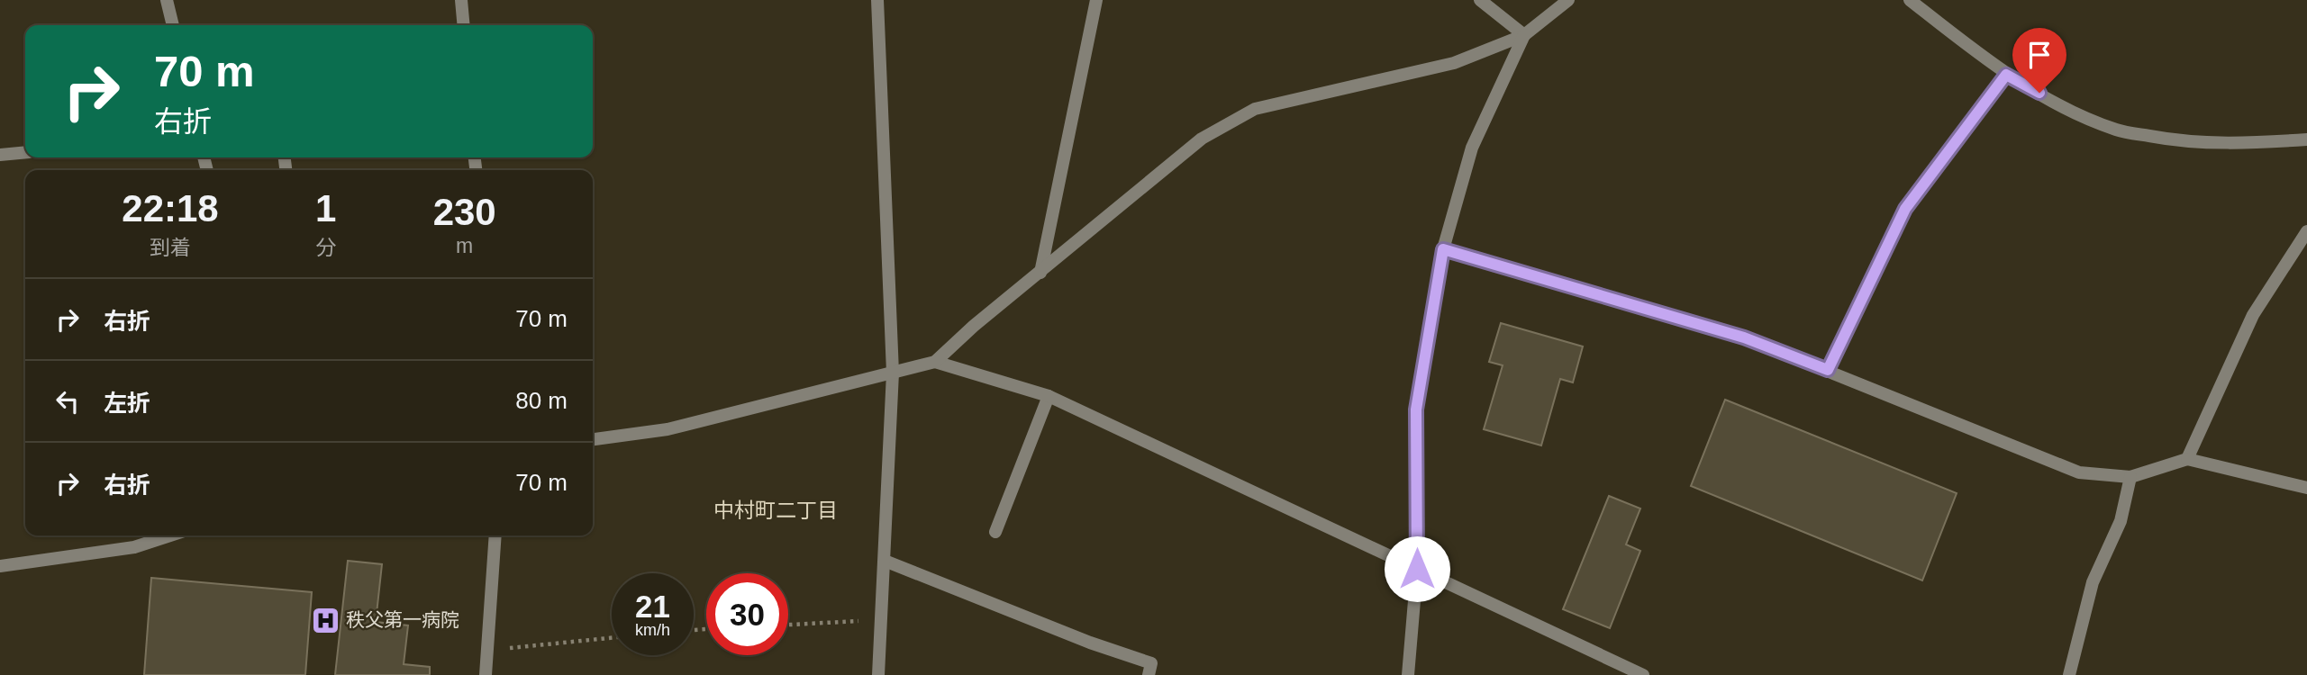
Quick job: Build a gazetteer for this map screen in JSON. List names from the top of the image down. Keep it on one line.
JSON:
{"districts":["中村町二丁目"],"places":{"hospital":["秩父第一病院"]},"page":{"turn":["70 m","右折"],"eta":["22:18","到着","1","分","230","m"],"list":[{"name":"右折","value":"70 m"},{"name":"左折","value":"80 m"},{"name":"右折","value":"70 m"}],"speed":"21 km/h","limit":"30"}}
